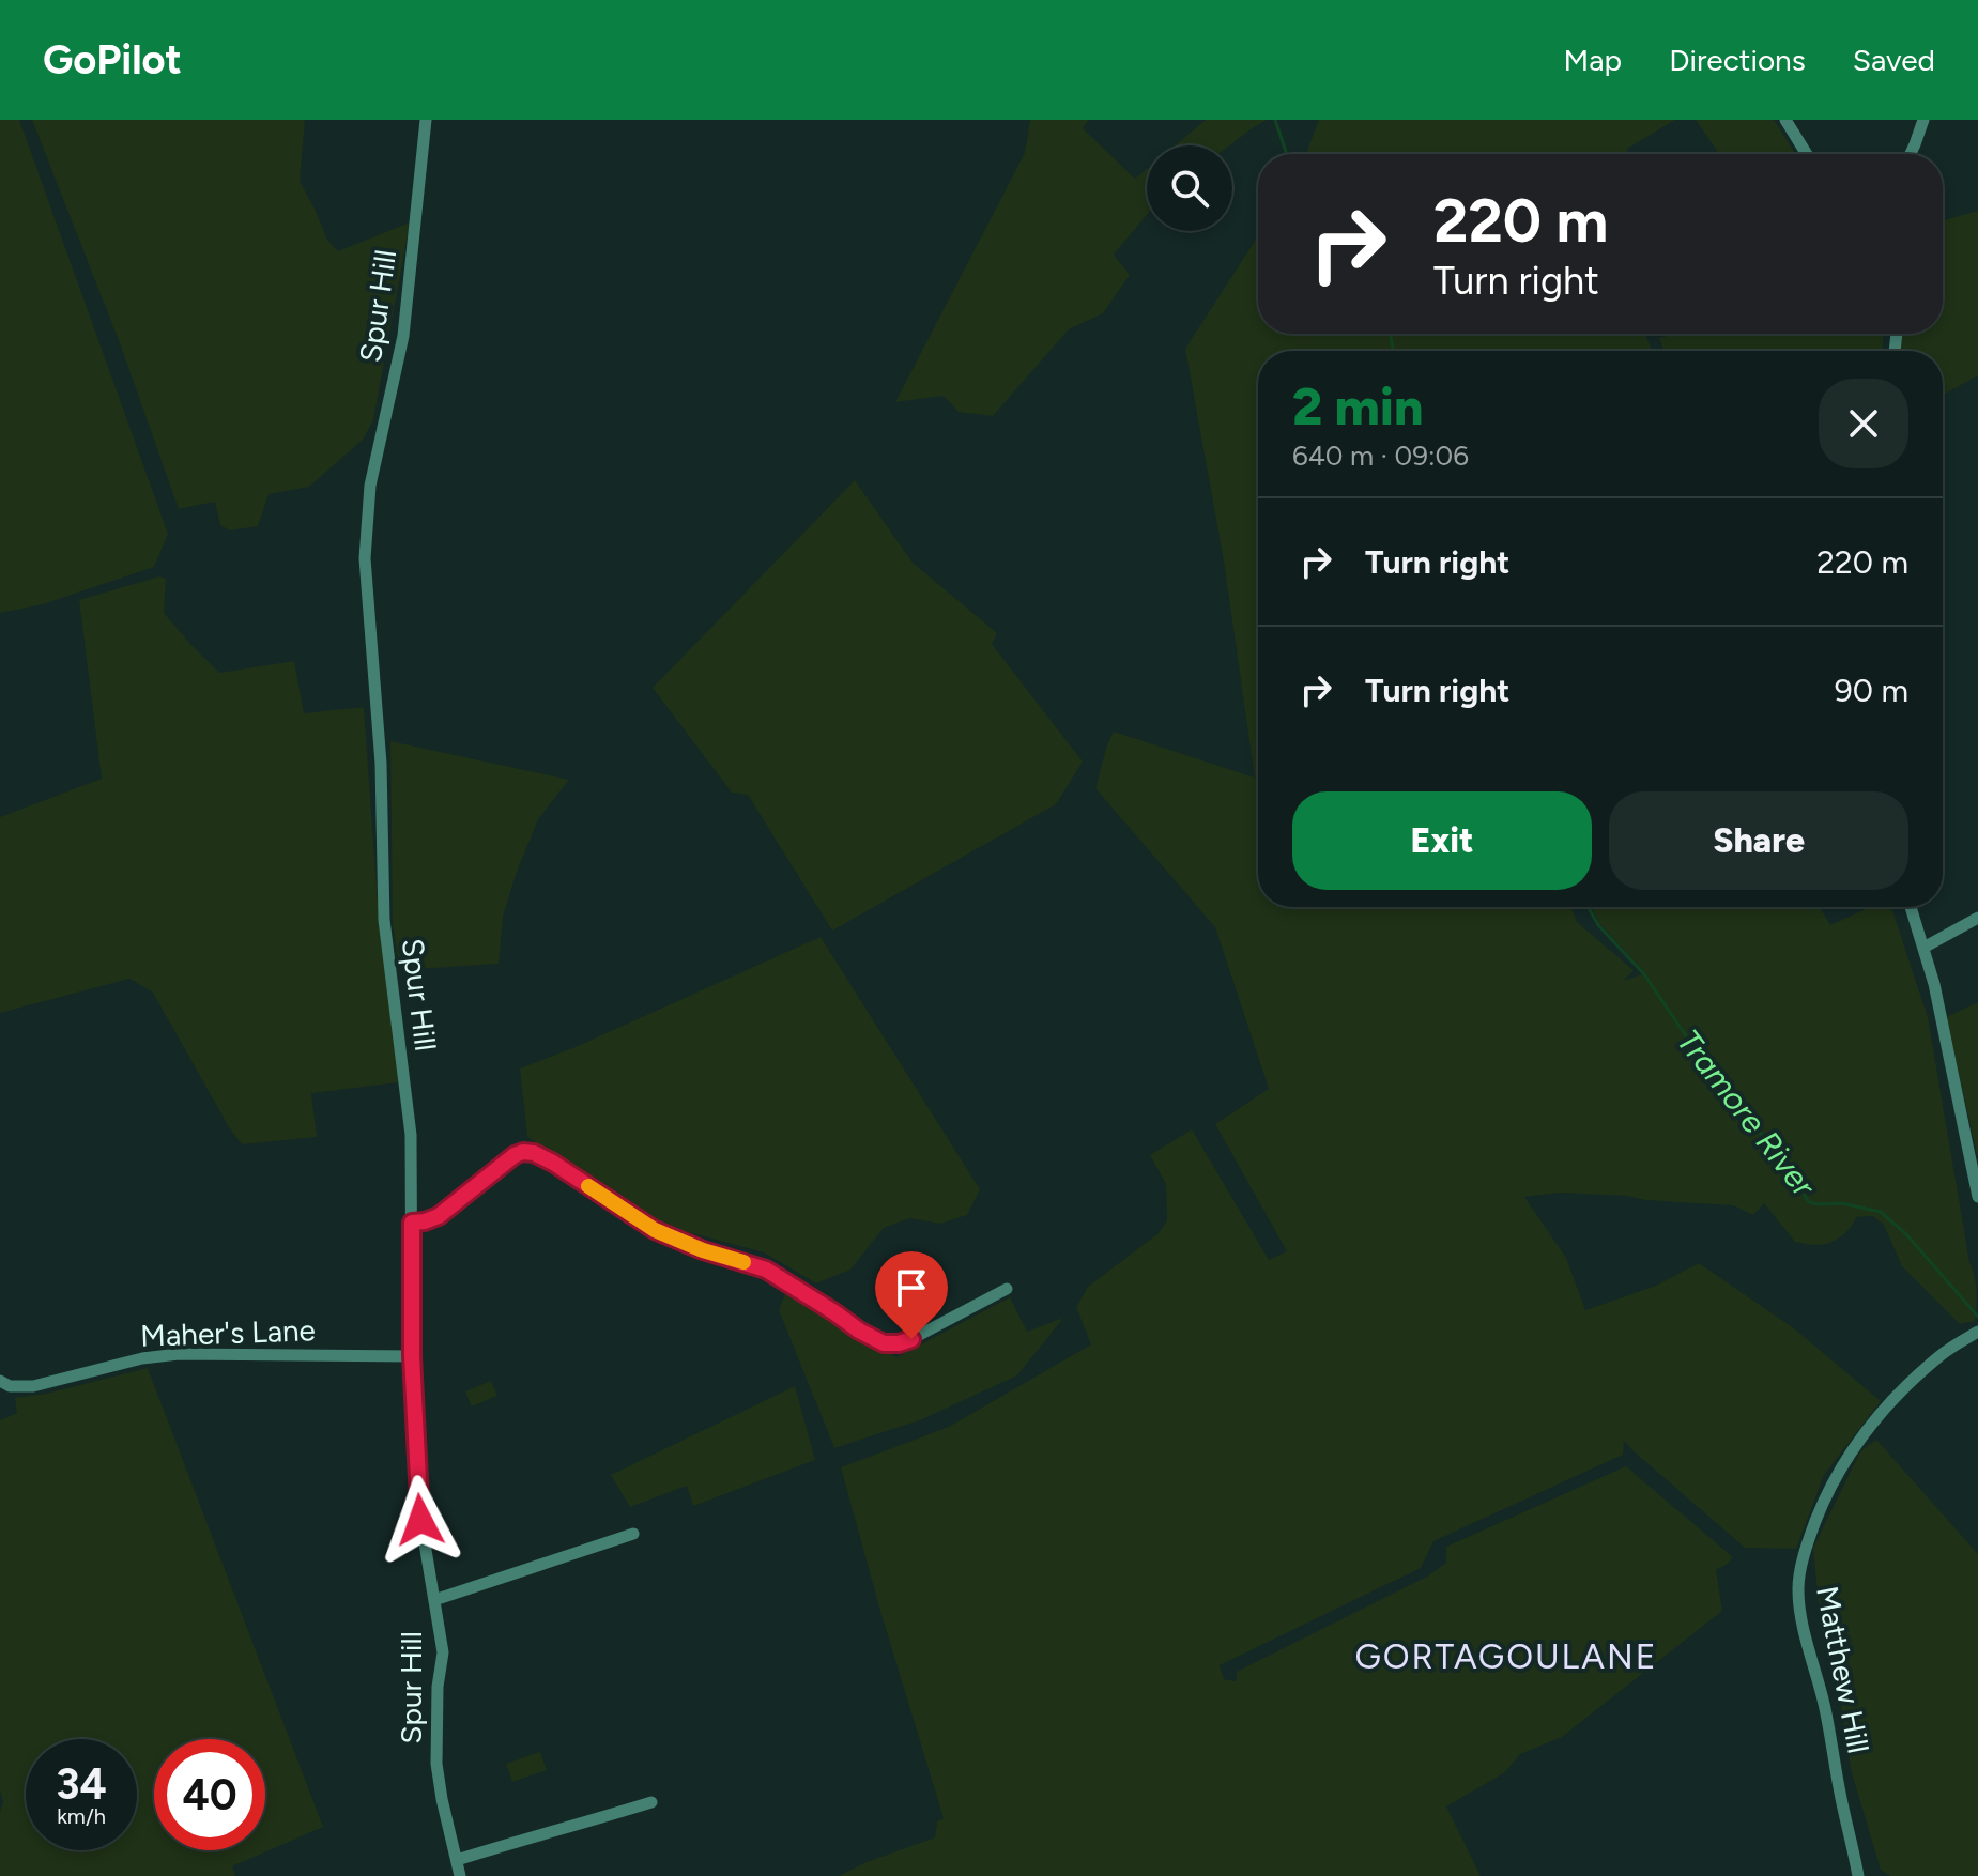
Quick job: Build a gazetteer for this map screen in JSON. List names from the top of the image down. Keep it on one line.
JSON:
{"streets":{"street":["Spur Hill","Maher's Lane","Matthew Hill"]},"crossings":[["Spur Hill","Maher's Lane"]],"districts":["GORTAGOULANE"],"water":["Tramore River"],"page":{"header":"GoPilot","nav":["Map","Directions","Saved"],"turn":["220 m","Turn right"],"heading":["2 min","640 m · 09:06"],"list":[{"name":"Turn right","value":"220 m"},{"name":"Turn right","value":"90 m"}],"buttons":["Exit","Share"],"speed":"34 km/h","limit":"40"}}
